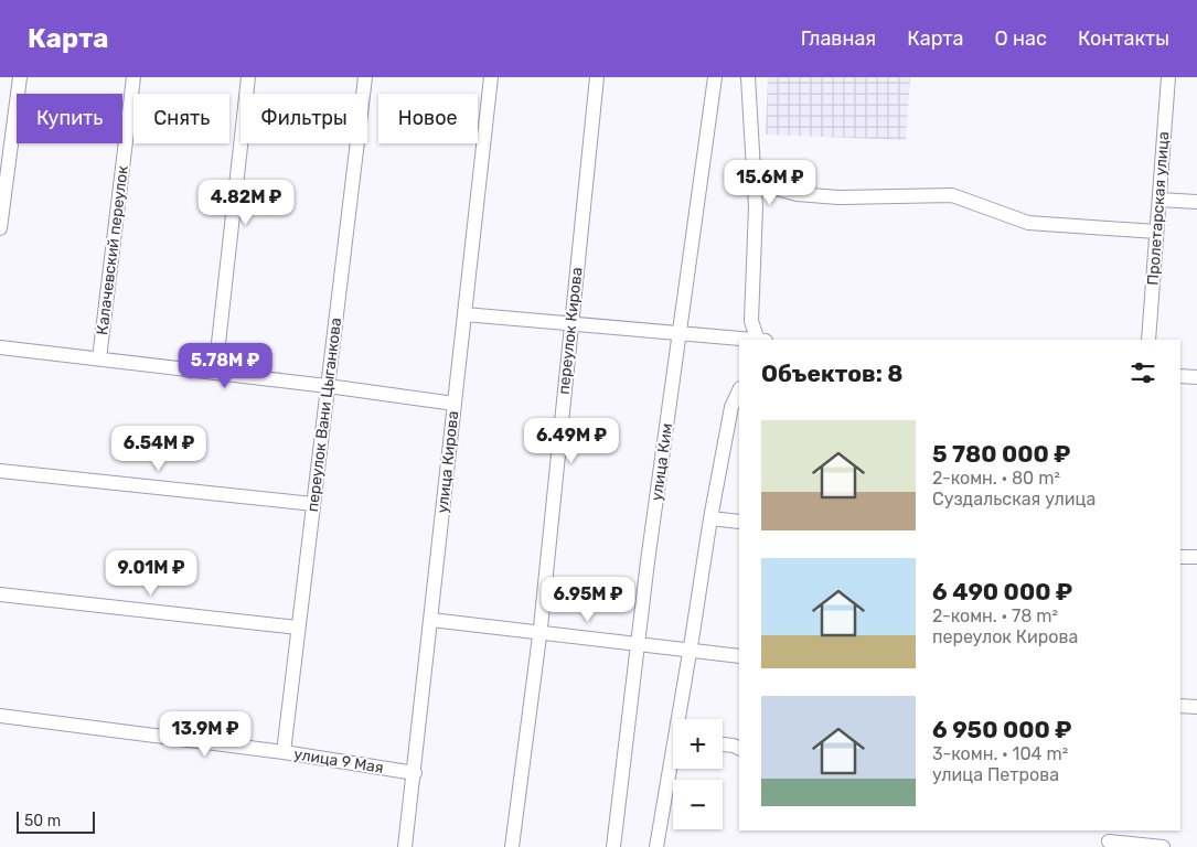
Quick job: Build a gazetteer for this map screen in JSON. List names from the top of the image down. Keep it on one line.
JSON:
{"streets":{"street":["Пролетарская улица","Калачевский переулок","переулок Кирова","переулок Вани Цыганкова","улица Кирова","улица Ким","улица 9 Мая"]},"crossings":[["переулок Вани Цыганкова","улица 9 Мая"],["улица Кирова","улица 9 Мая"]],"scale_bar":"50 m","page":{"header":"Карта","nav":["Главная","Карта","О нас","Контакты"],"chip":["Купить","Снять","Фильтры","Новое"],"price":["15.6M ₽","4.82M ₽","5.78M ₽","6.49M ₽","6.54M ₽","9.01M ₽","6.95M ₽","13.9M ₽"],"heading":"Объектов: 8","list":[{"name":"5 780 000 ₽","note":"2-комн. · 80 m² · Суздальская улица"},{"name":"6 490 000 ₽","note":"2-комн. · 78 m² · переулок Кирова"},{"name":"6 950 000 ₽","note":"3-комн. · 104 m² · улица Петрова"}],"map_buttons":["+","−"],"scale":"50 m"}}
